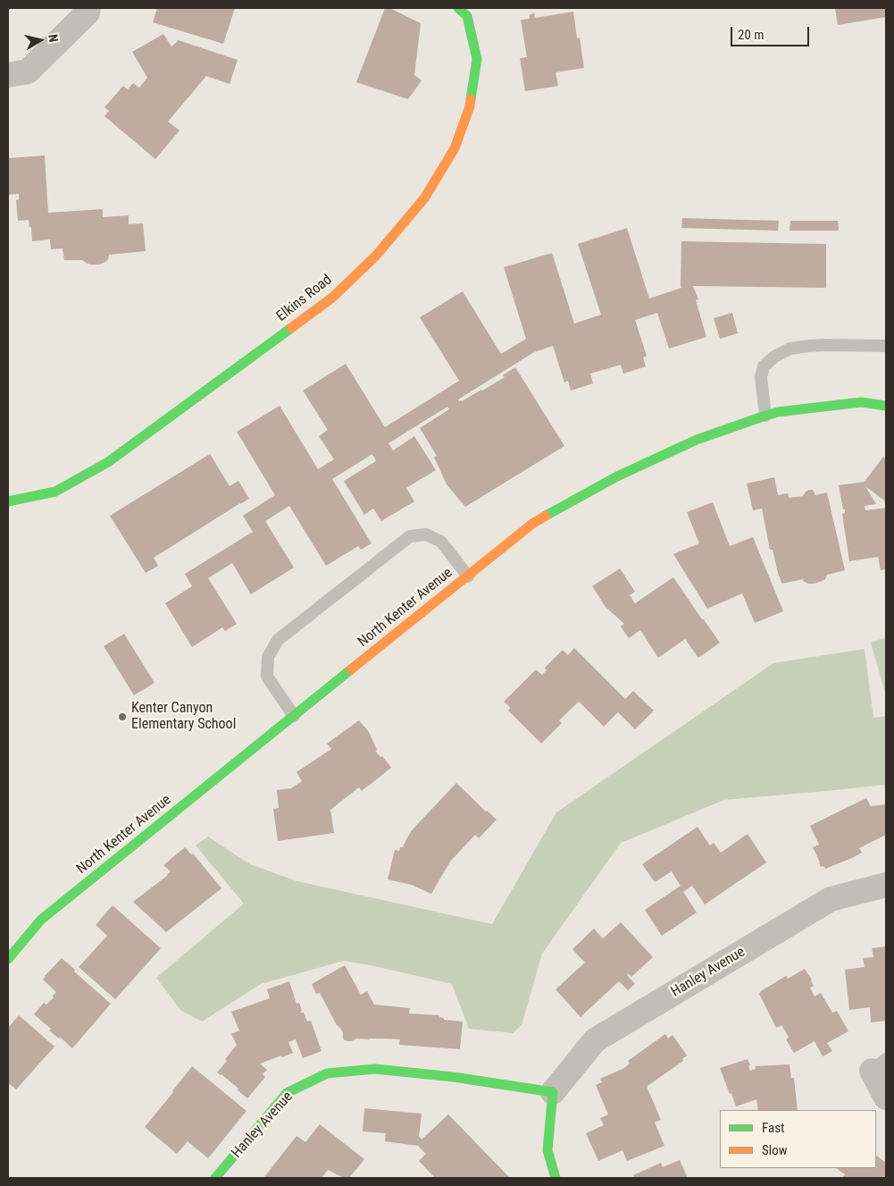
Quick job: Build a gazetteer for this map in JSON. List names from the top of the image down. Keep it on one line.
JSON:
{"streets":{"street":["Elkins Road","North Kenter Avenue","Hanley Avenue"]},"places":["Kenter Canyon Elementary School"],"legend":["Fast","Slow"],"scale_bar":"20 m","north":"right"}
